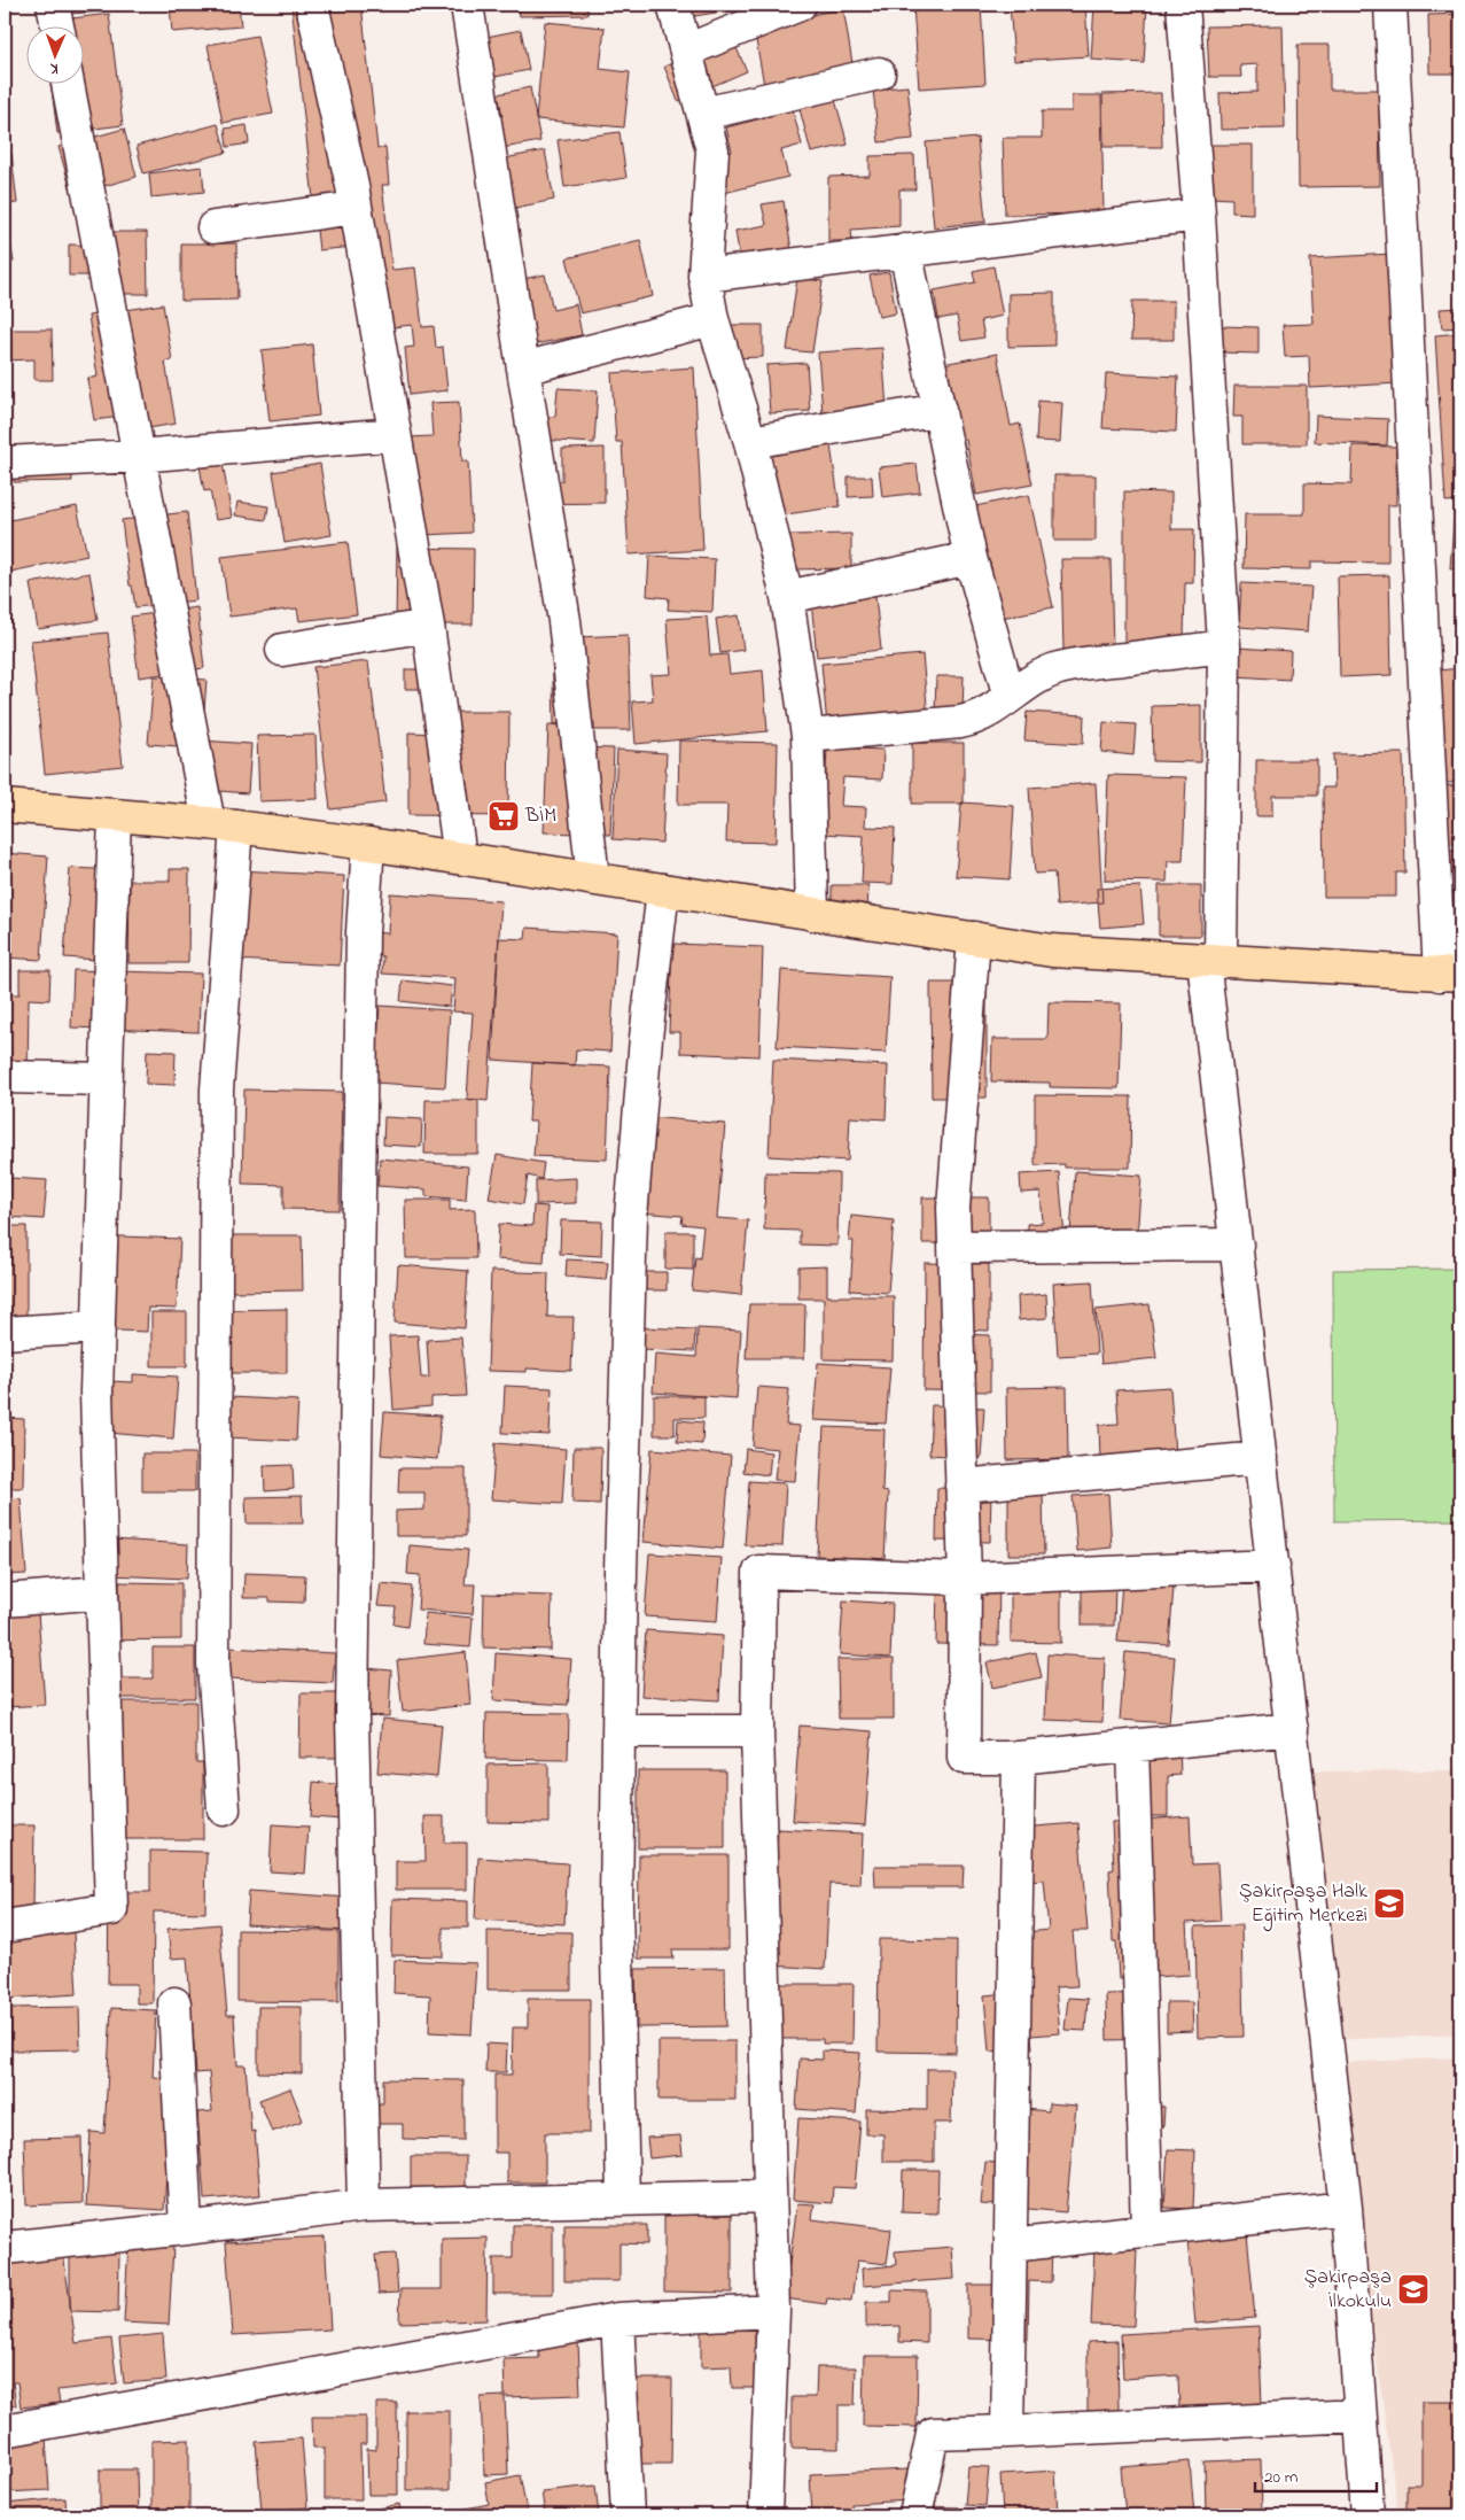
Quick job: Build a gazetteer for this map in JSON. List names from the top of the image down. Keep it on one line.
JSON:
{"places":{"supermarket":["BİM"],"school or university":["Şakirpaşa Halk Eğitim Merkezi","Şakirpaşa İlkokulu"]},"scale_bar":"20 m","north":"bottom"}
